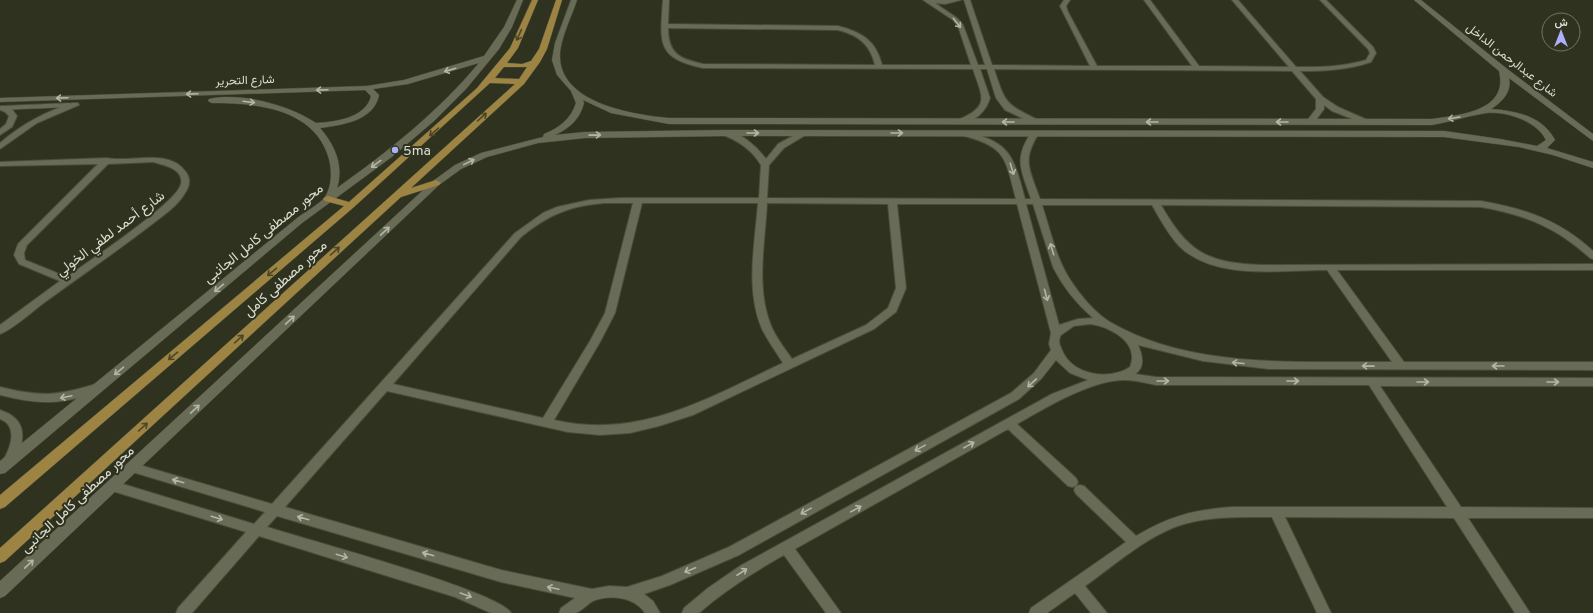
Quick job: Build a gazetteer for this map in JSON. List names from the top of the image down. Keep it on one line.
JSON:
{"streets":{"main road":["محور مصطفى كامل"],"street":["شارع عبدالرحمن الداخل","شارع التحرير","شارع أحمد لطفي الخولي","محور مصطفى كامل الجانبى"]},"crossings":[["شارع التحرير","محور مصطفى كامل الجانبى"]],"places":["5ma"],"north":"top"}
